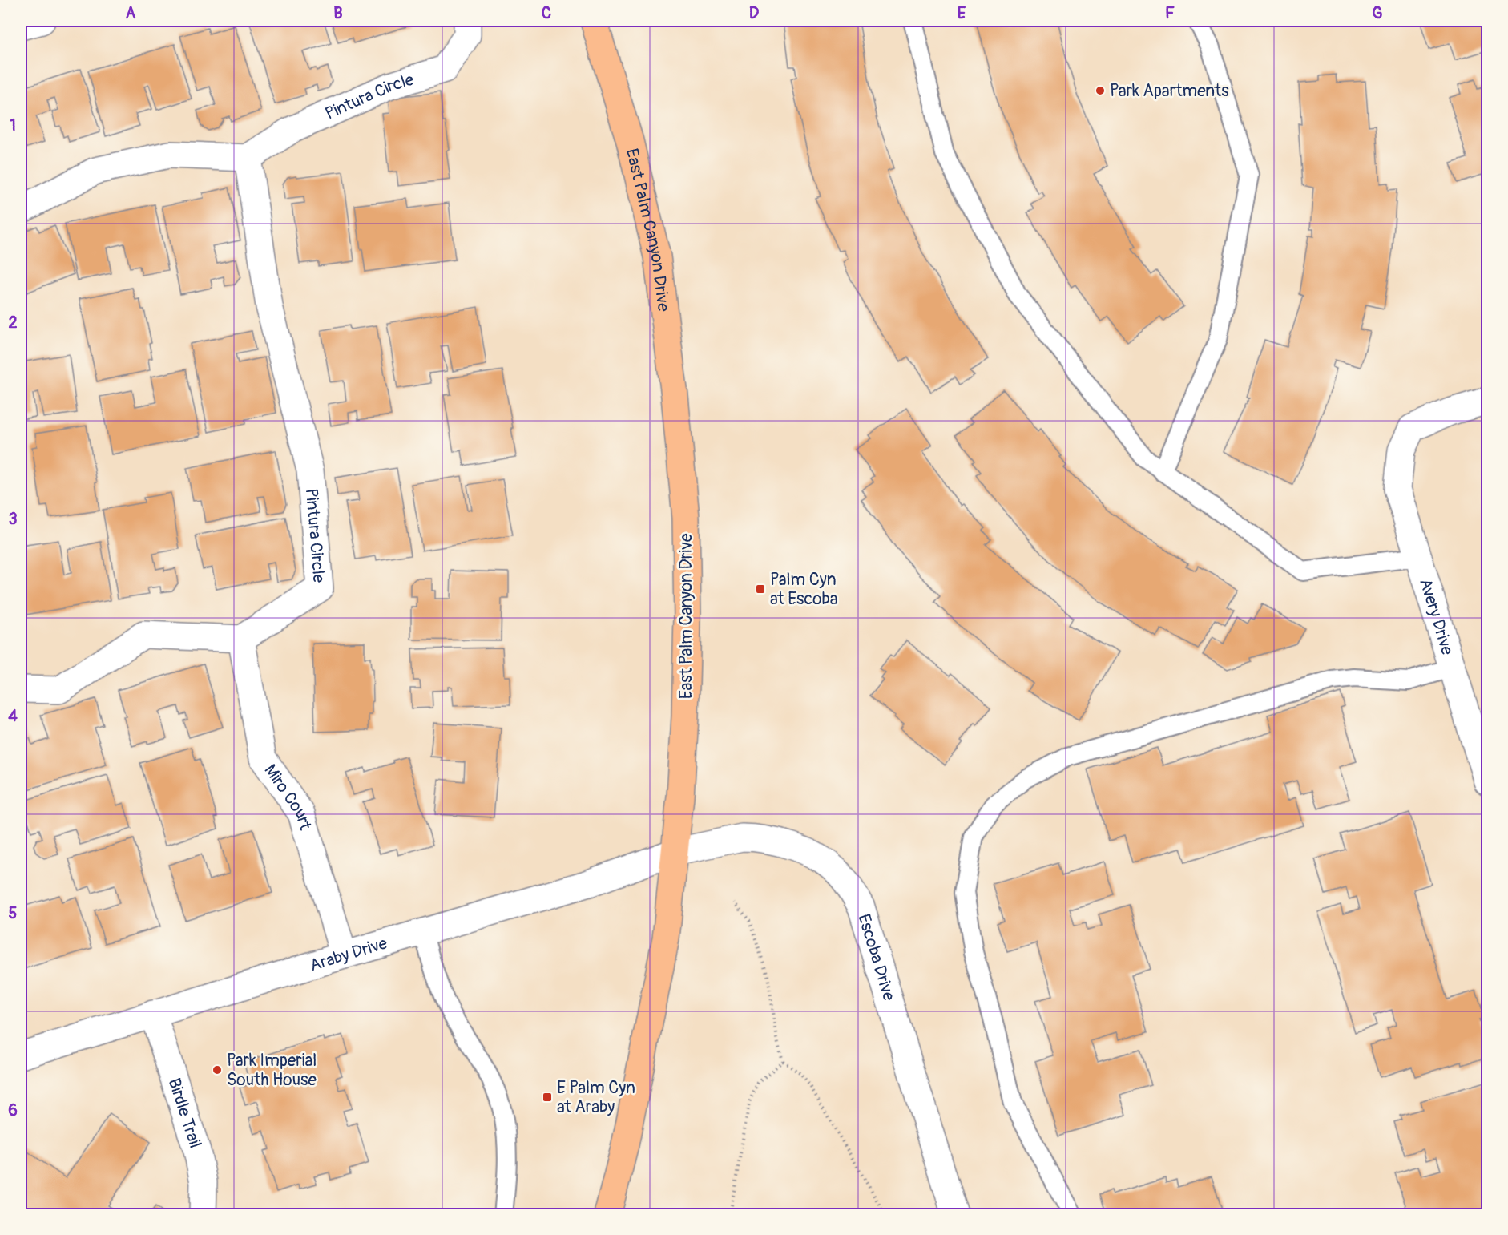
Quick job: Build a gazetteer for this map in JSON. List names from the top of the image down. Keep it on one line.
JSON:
{"streets":{"main road":["East Palm Canyon Drive"],"street":["Pintura Circle","Avery Drive","Miro Court","Araby Drive","Escoba Drive","Birdle Trail"]},"crossings":[["Pintura Circle","Miro Court"],["East Palm Canyon Drive","Araby Drive"],["East Palm Canyon Drive","Escoba Drive"],["Miro Court","Araby Drive"],["Araby Drive","Escoba Drive"],["Araby Drive","Birdle Trail"]],"places":{"other":["Park Apartments","Park Imperial South House"],"transit":["Palm Cyn at Escoba","E Palm Cyn at Araby"]},"grid":{"columns":["A","B","C","D","E","F","G"],"rows":["1","2","3","4","5","6"]}}
